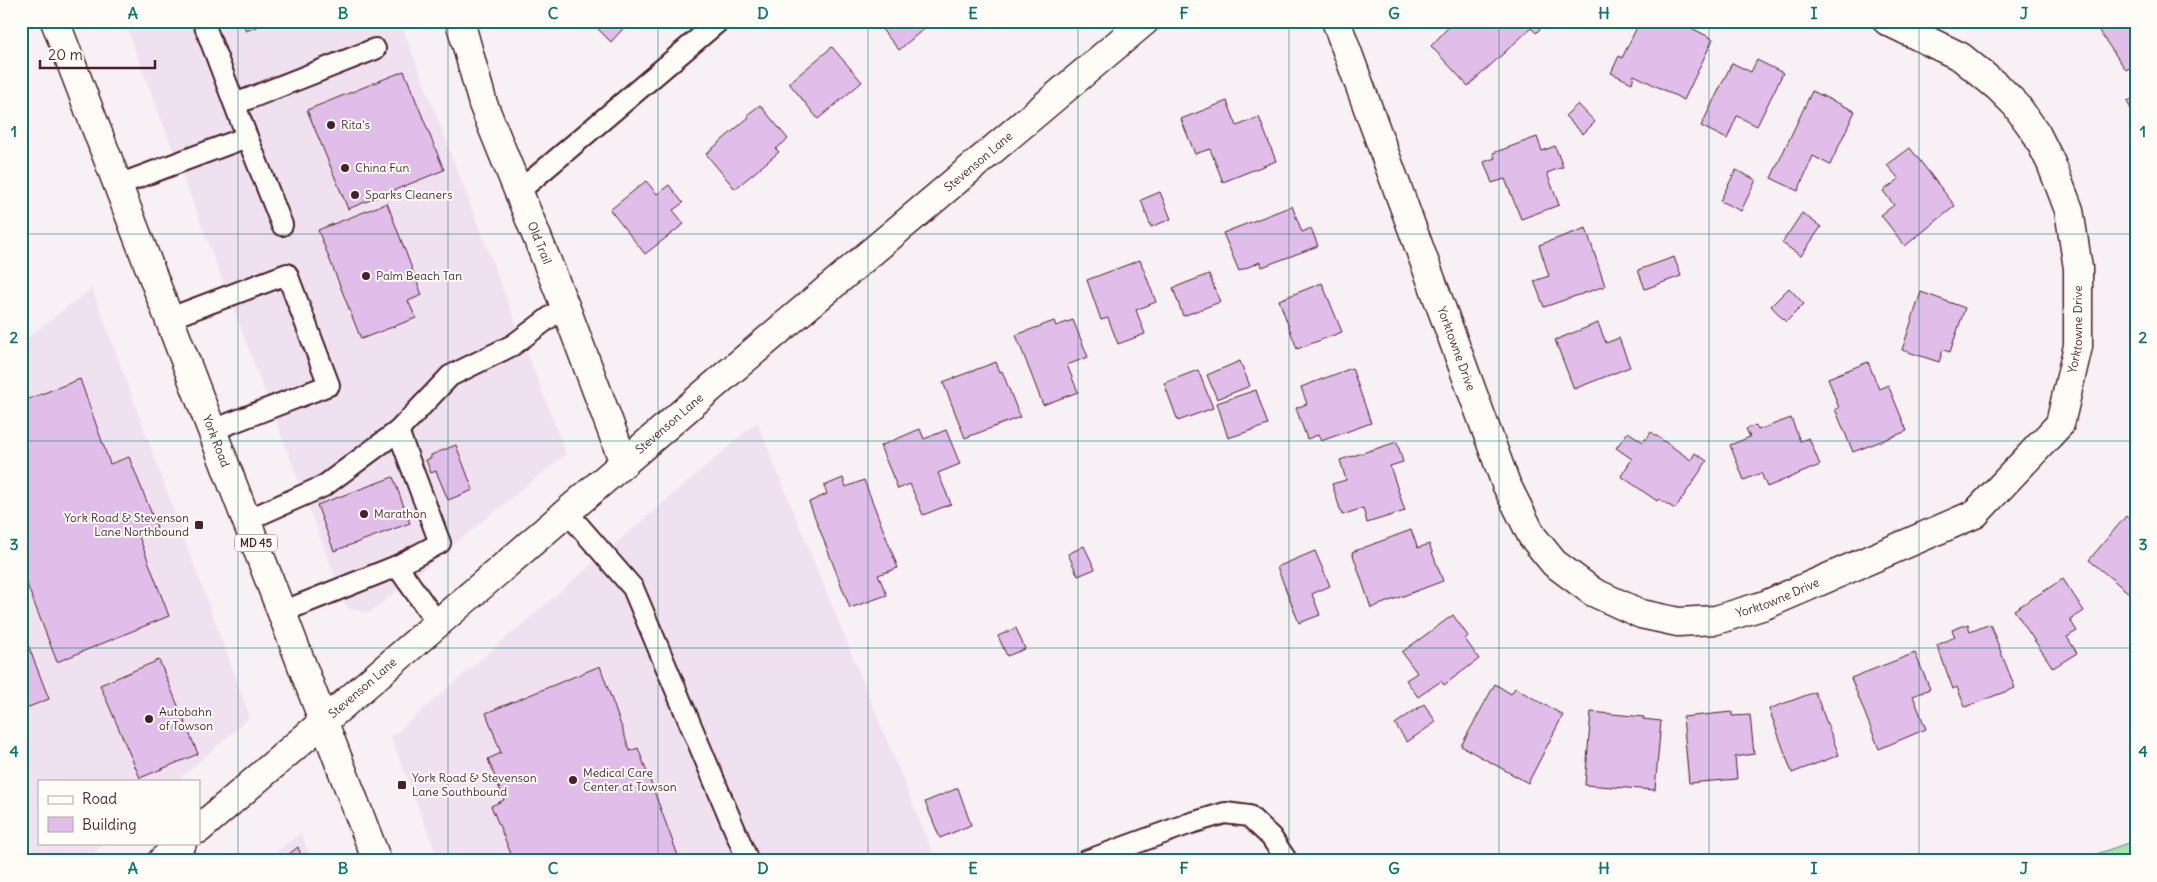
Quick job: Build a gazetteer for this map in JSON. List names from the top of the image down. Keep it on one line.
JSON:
{"streets":{"street":["Stevenson Lane","Old Trail","Yorktowne Drive","York Road","MD 45"]},"crossings":[["Stevenson Lane","Old Trail"],["Stevenson Lane","York Road"]],"places":{"other":["Rita's","China Fun","Sparks Cleaners","Palm Beach Tan","Marathon","Autobahn of Towson","Medical Care Center at Towson"],"transit":["York Road & Stevenson Lane Northbound","York Road & Stevenson Lane Southbound"]},"legend":["Road","Building"],"scale_bar":"20 m","grid":{"columns":["A","B","C","D","E","F","G","H","I","J"],"rows":["1","2","3","4"]}}
